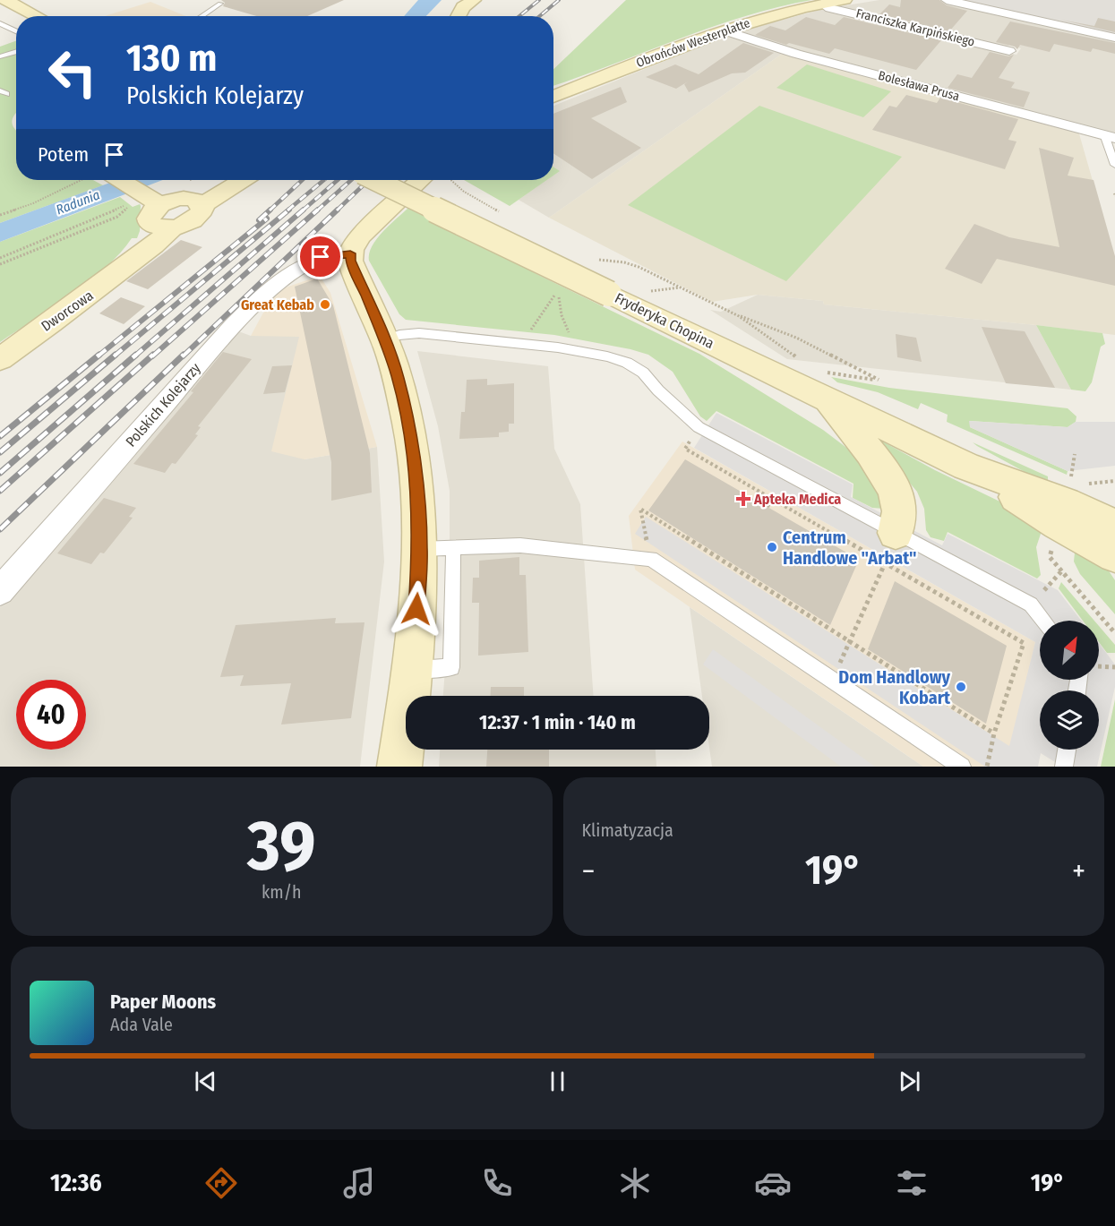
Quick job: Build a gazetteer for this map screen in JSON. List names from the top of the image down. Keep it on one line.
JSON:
{"streets":{"street":["Franciszka Karpińskiego","Obrońców Westerplatte","Bolesława Prusa","Dworcowa","Fryderyka Chopina","Polskich Kolejarzy"]},"crossings":[["Franciszka Karpińskiego","Obrońców Westerplatte"],["Obrońców Westerplatte","Bolesława Prusa"]],"water":["Radunia"],"places":{"other":["Great Kebab","Centrum Handlowe \"Arbat\"","Dom Handlowy Kobart"],"health":["Apteka Medica"]},"north":"top right","page":{"turn":["130 m","Polskich Kolejarzy"],"then":"Potem","limit":"40","trip":"12:37 · 1 min · 140 m","tile":[["39","km/h"],"Klimatyzacja"],"heat":["−","19°","+"],"song":["Paper Moons","Ada Vale"],"tabs":["12:36","19°"]}}
